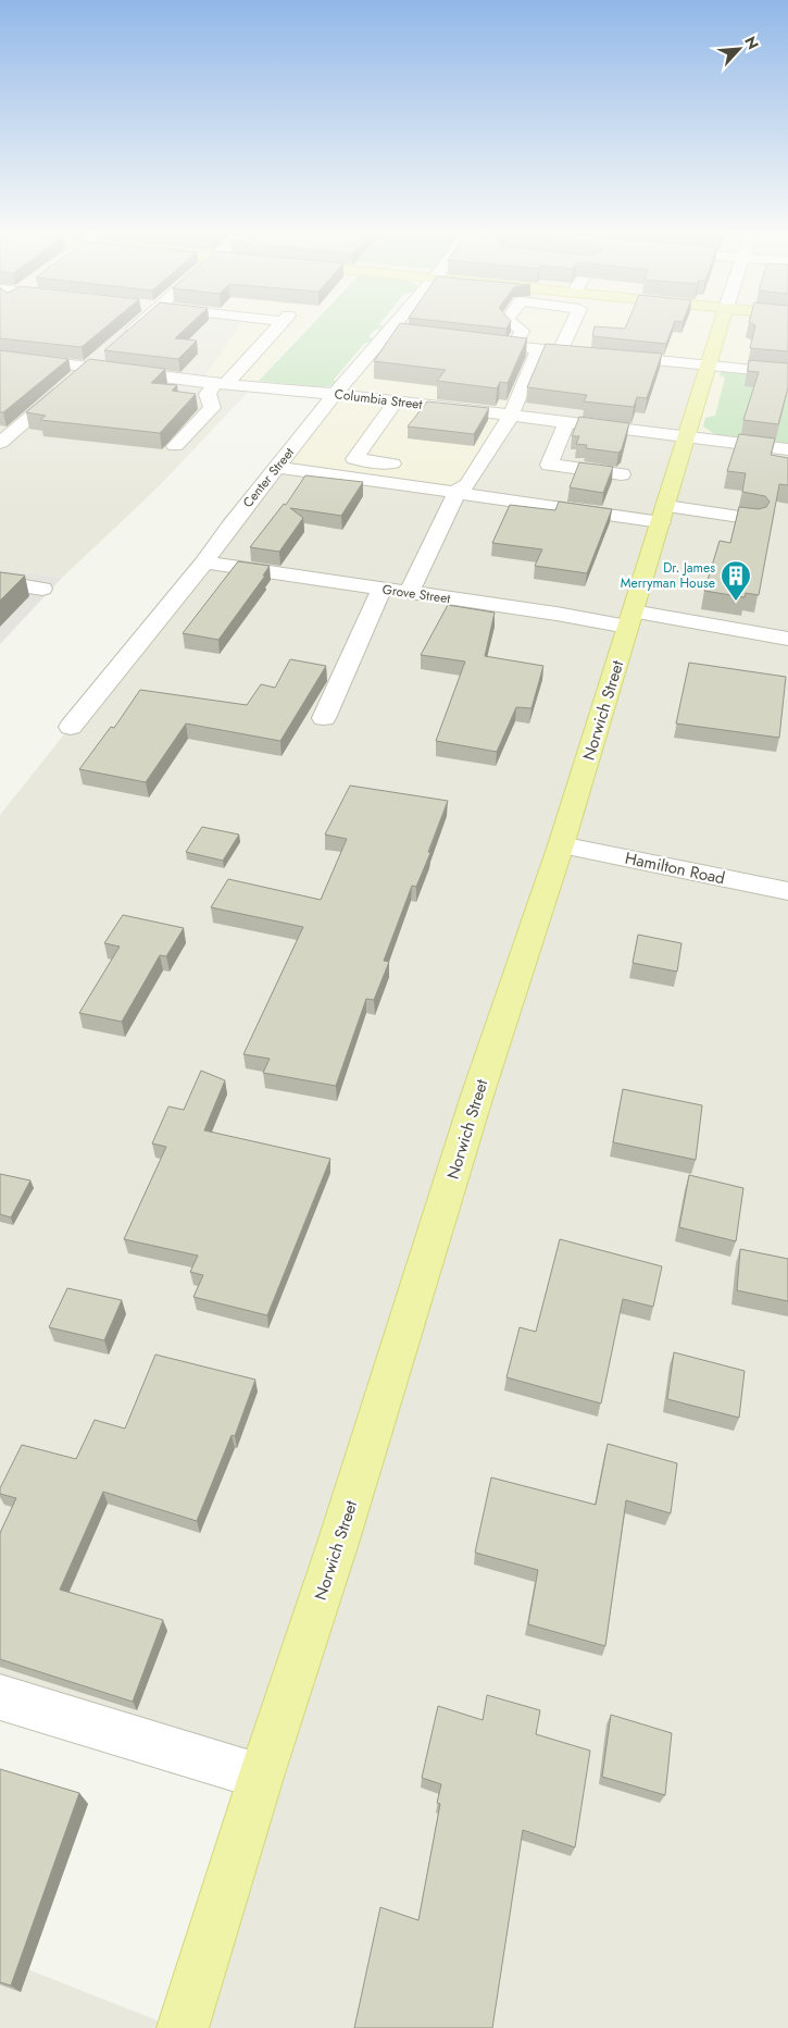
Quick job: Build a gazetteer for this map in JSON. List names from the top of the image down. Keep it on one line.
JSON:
{"streets":{"main road":["Norwich Street"],"street":["Columbia Street","Center Street","Grove Street","Hamilton Road"]},"crossings":[["Columbia Street","Center Street"],["Columbia Street","Norwich Street"],["Center Street","Grove Street"],["Grove Street","Norwich Street"],["Norwich Street","Hamilton Road"]],"places":{"building":["Dr. James Merryman House"]},"north":"top right"}
